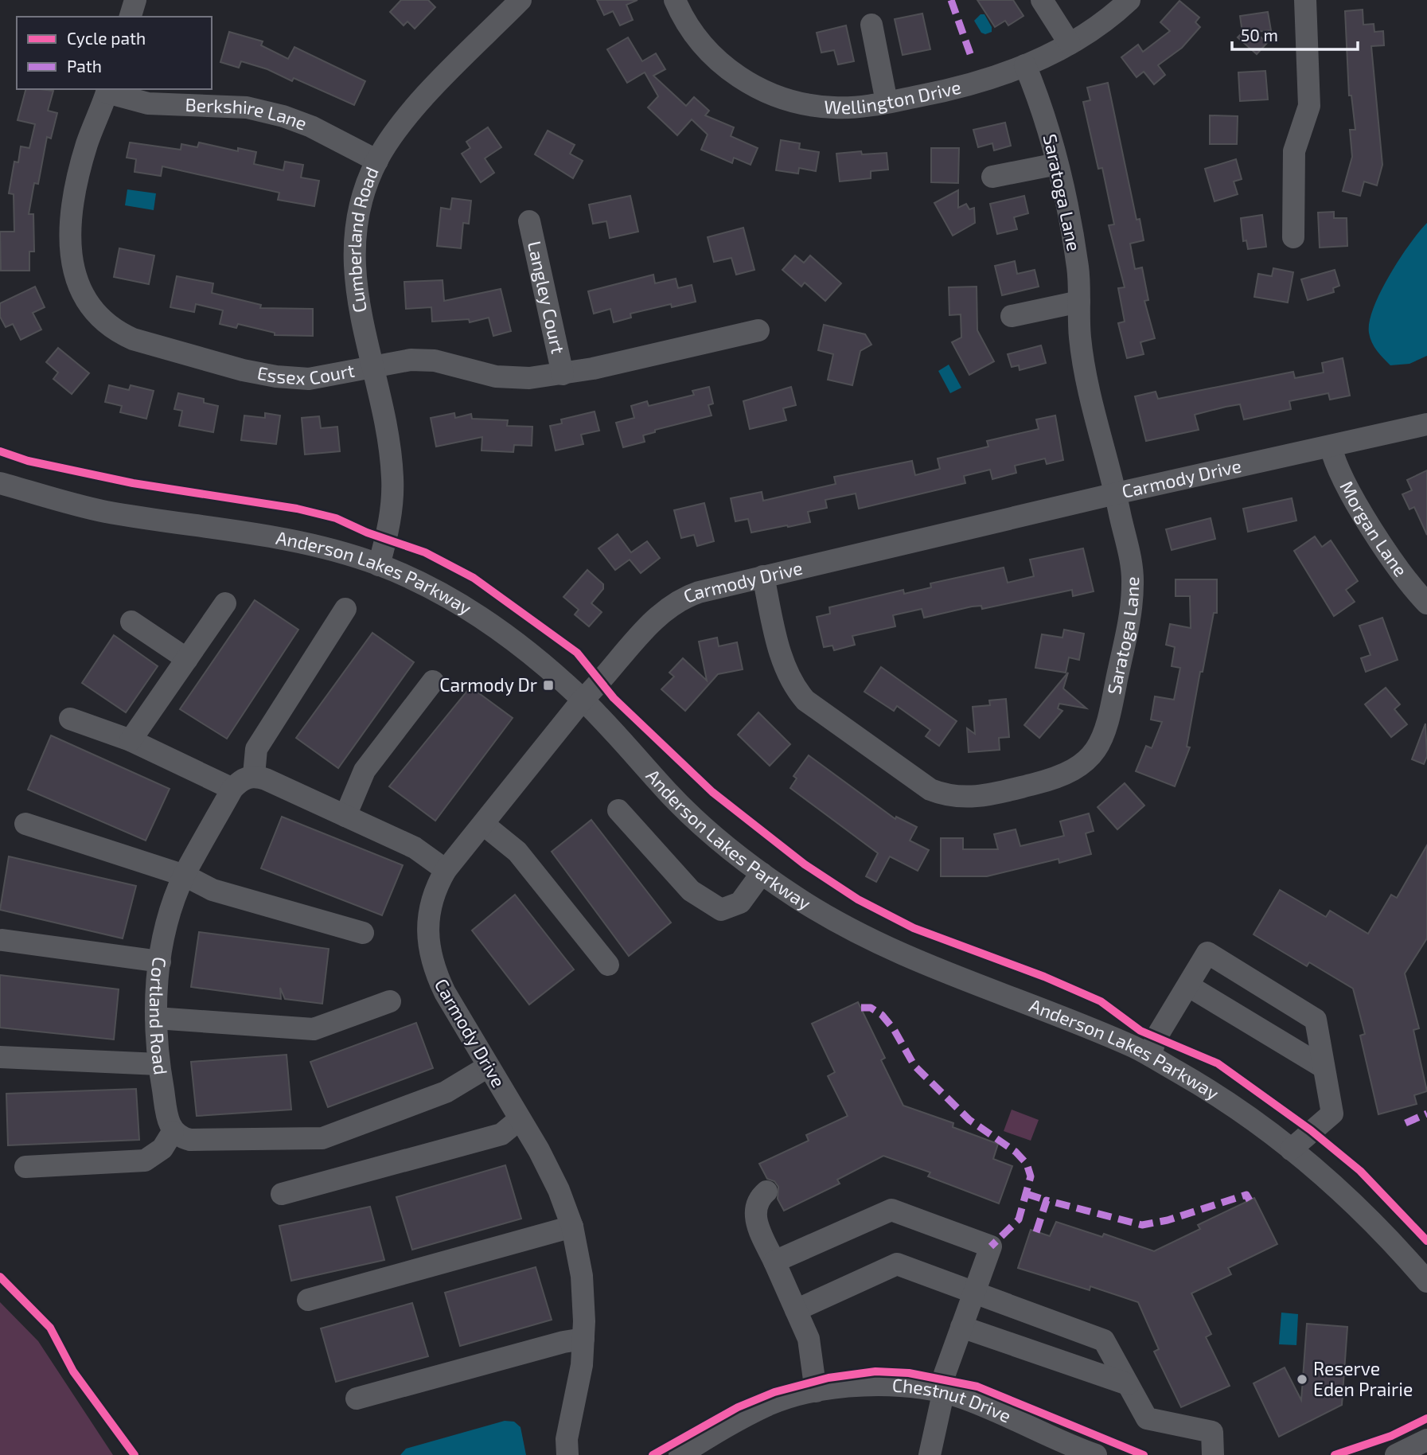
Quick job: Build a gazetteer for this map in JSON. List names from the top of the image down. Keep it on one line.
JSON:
{"streets":{"street":["Wellington Drive","Berkshire Lane","Saratoga Lane","Cumberland Road","Langley Court","Essex Court","Carmody Drive","Morgan Lane","Anderson Lakes Parkway","Cortland Road","Chestnut Drive"]},"crossings":[["Wellington Drive","Saratoga Lane"],["Berkshire Lane","Cumberland Road"],["Berkshire Lane","Essex Court"],["Saratoga Lane","Carmody Drive"],["Cumberland Road","Essex Court"],["Cumberland Road","Anderson Lakes Parkway"],["Langley Court","Essex Court"],["Carmody Drive","Morgan Lane"],["Carmody Drive","Anderson Lakes Parkway"]],"places":{"transit":["Carmody Dr"],"other":["Reserve Eden Prairie"]},"legend":["Cycle path","Path"],"scale_bar":"50 m"}
